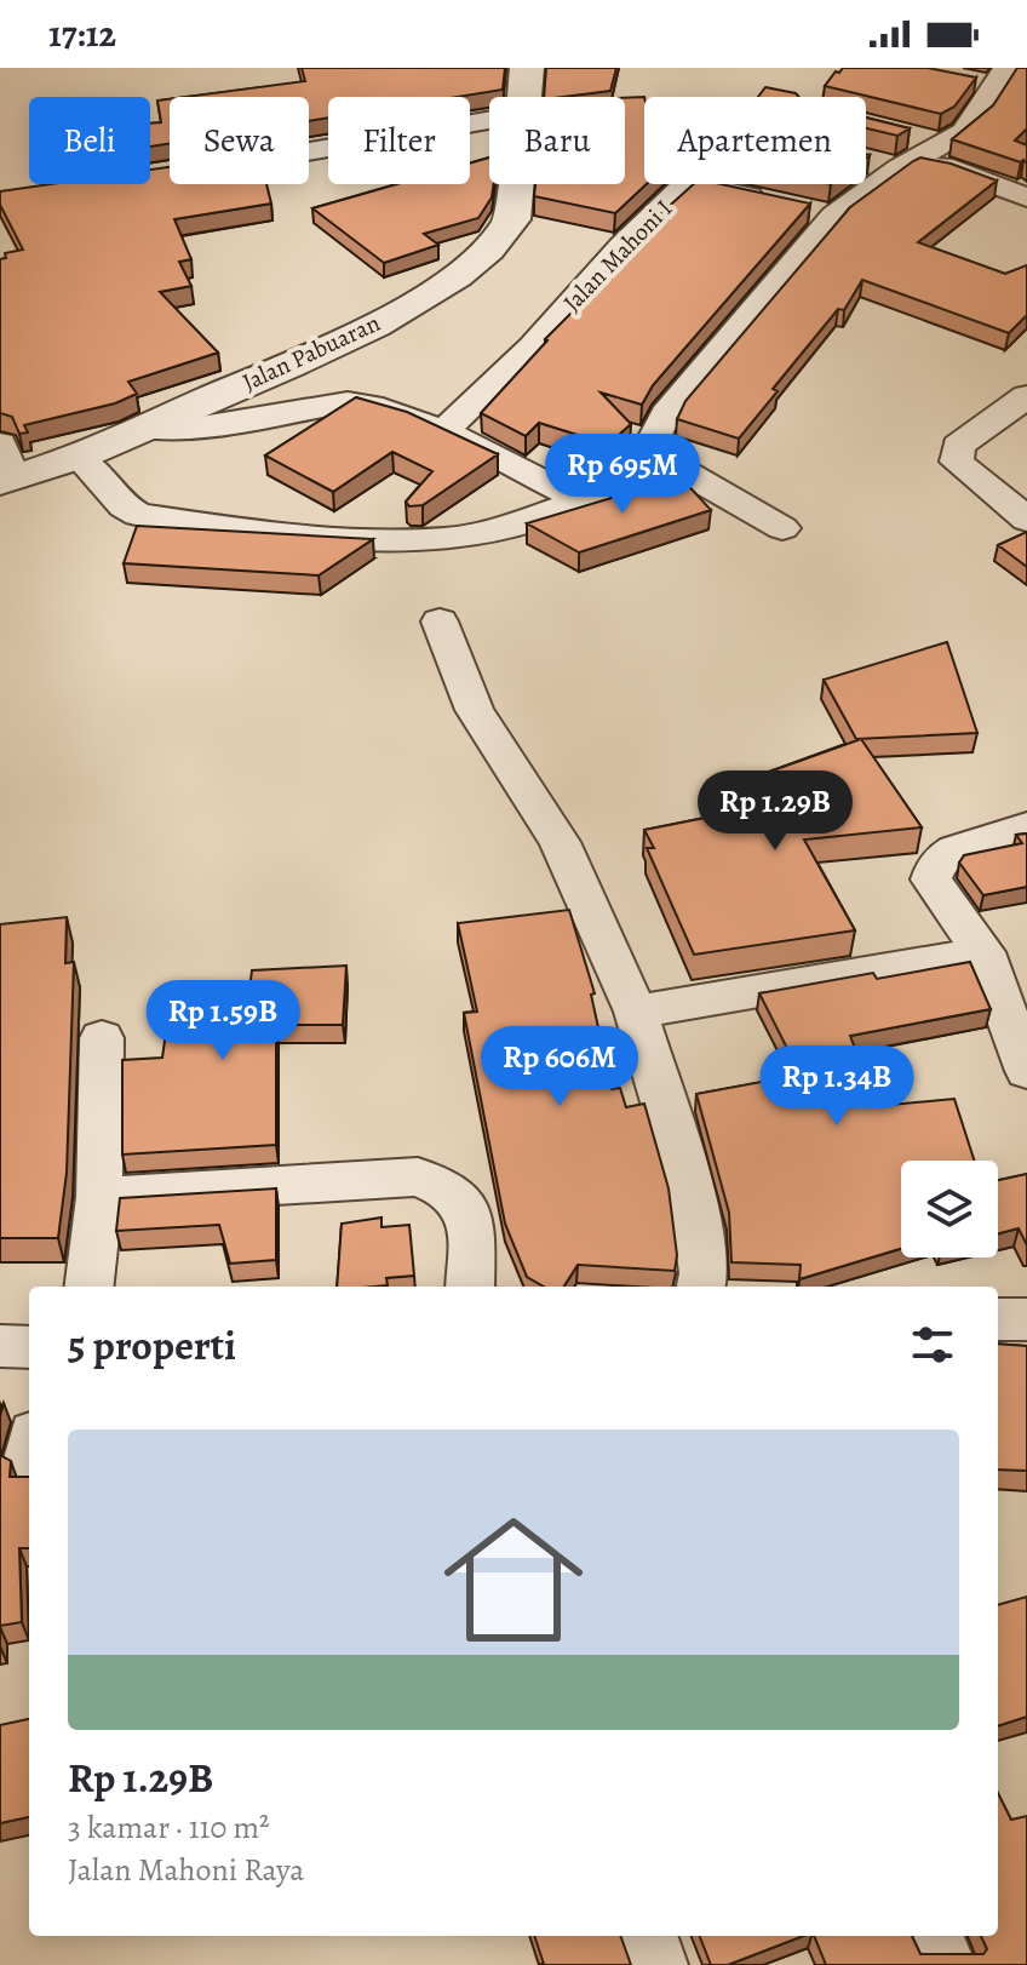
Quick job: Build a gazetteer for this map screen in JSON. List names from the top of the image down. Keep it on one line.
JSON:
{"streets":{"street":["Jalan Mahoni I","Jalan Pabuaran"]},"page":{"status":"17:12","chip":["Beli","Sewa","Filter","Baru","Apartemen"],"price":["Rp 695M","Rp 1.29B","Rp 1.59B","Rp 606M","Rp 1.34B"],"heading":"5 properti","list":[{"name":"Rp 1.29B","note":"3 kamar · 110 m² · Jalan Mahoni Raya"}]}}
